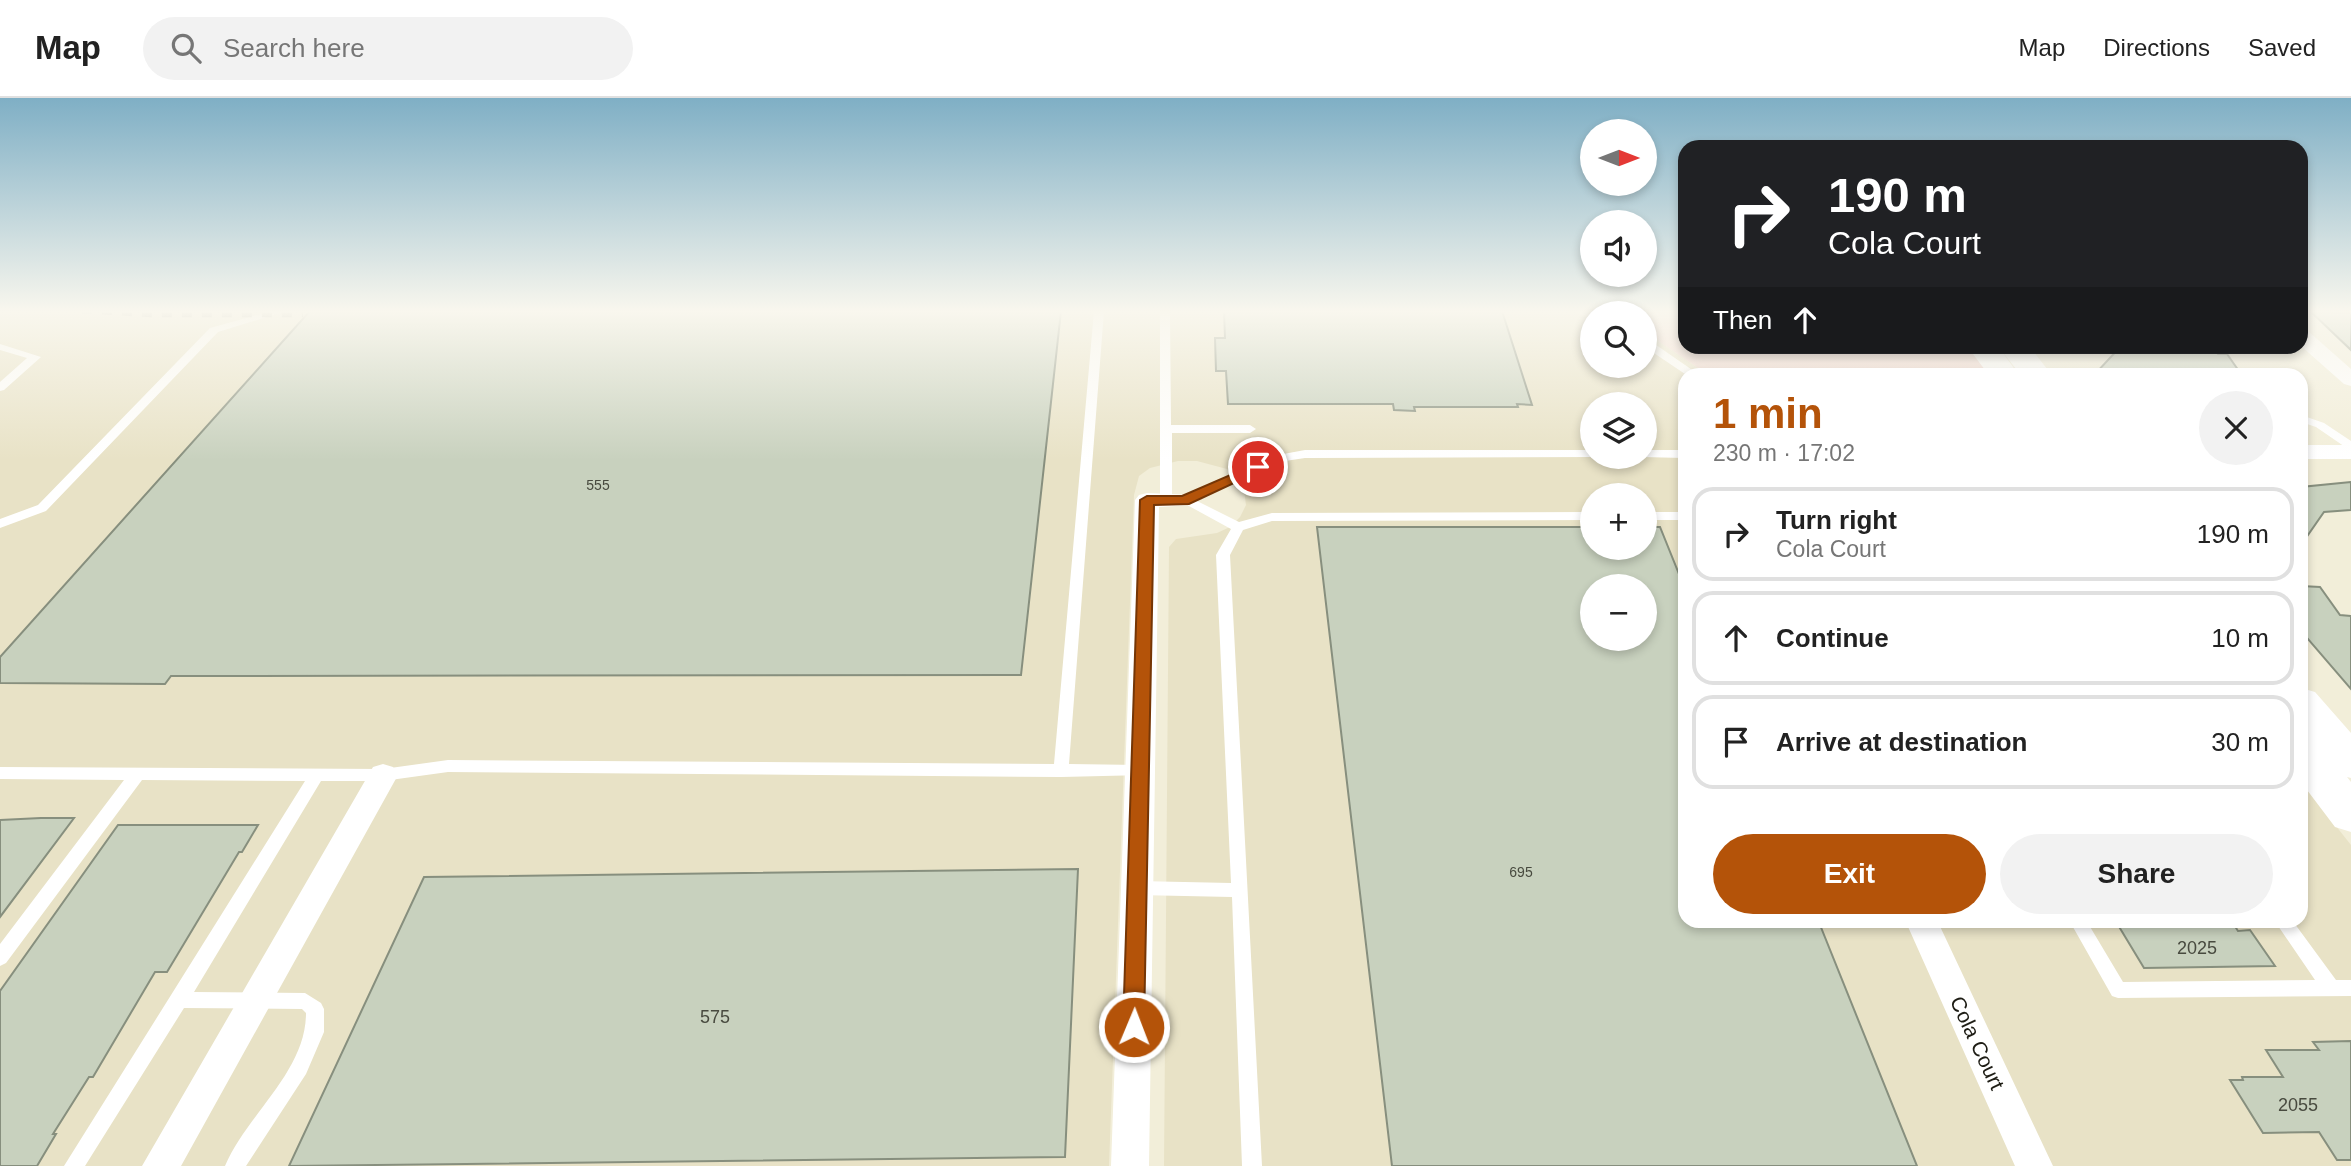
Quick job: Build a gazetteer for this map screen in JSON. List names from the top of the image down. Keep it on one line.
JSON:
{"streets":{"street":["Cola Court"]},"house_numbers":["555","695","2025","575","2055"],"north":"right","page":{"header":"Map","search":"Search here","nav":["Map","Directions","Saved"],"map_buttons":["+","−"],"turn":["190 m","Cola Court"],"then":"Then","heading":["1 min","230 m · 17:02"],"list":[{"name":"Turn right","note":"Cola Court","value":"190 m"},{"name":"Continue","value":"10 m"},{"name":"Arrive at destination","value":"30 m"}],"buttons":["Exit","Share"]}}
